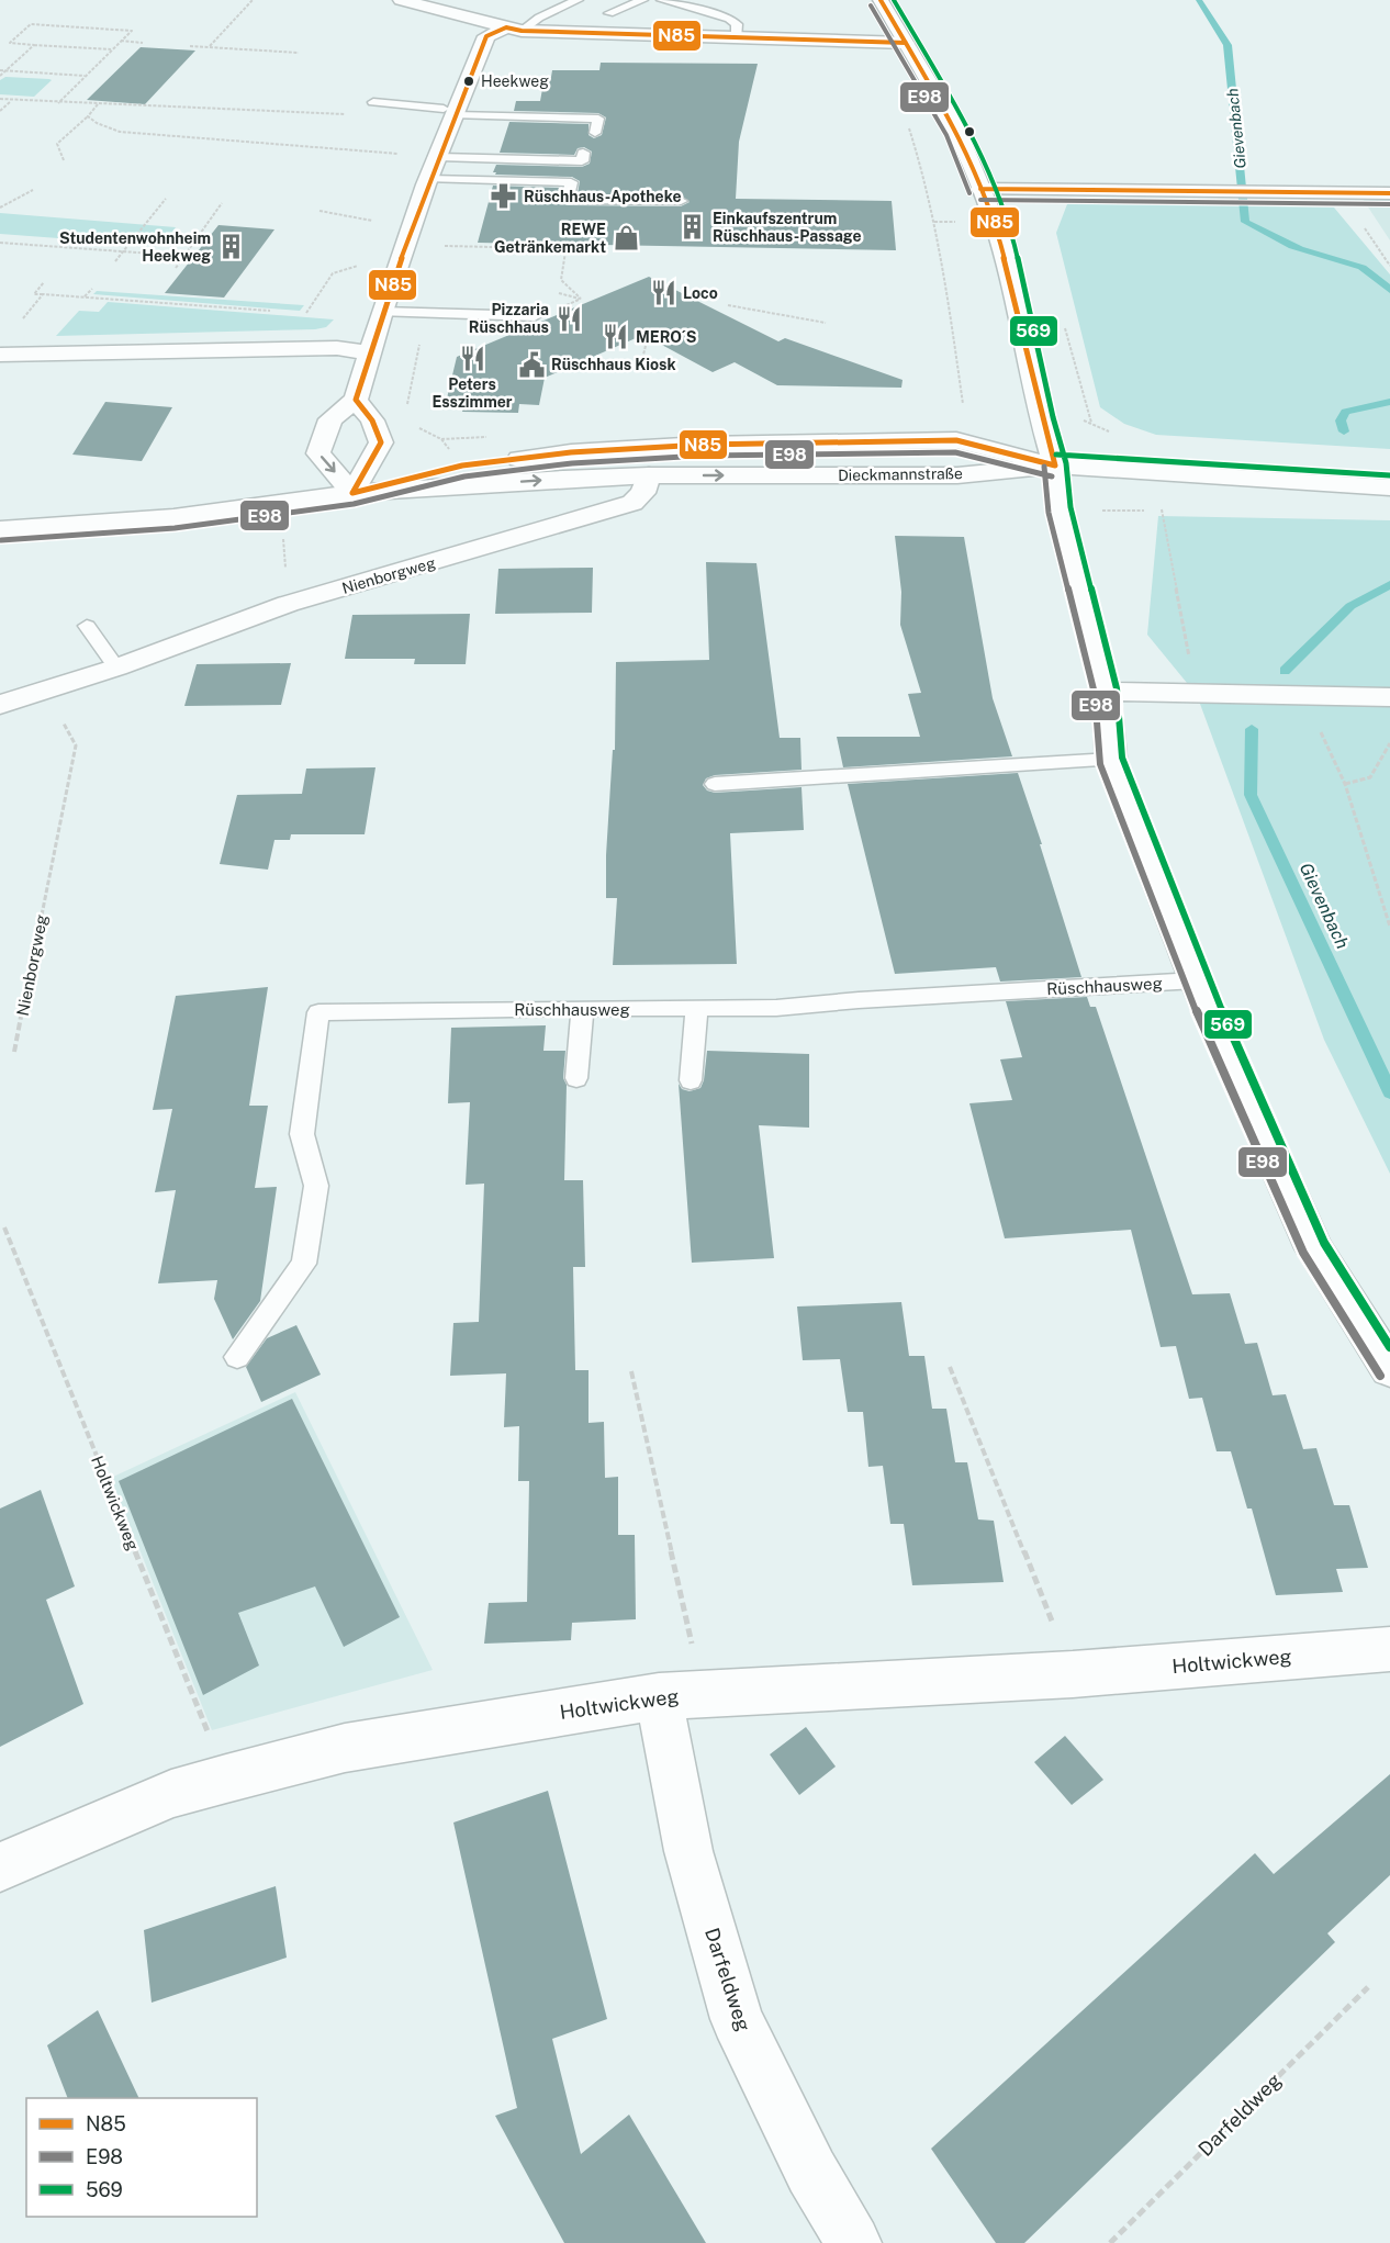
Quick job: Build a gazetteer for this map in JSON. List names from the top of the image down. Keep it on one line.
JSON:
{"streets":{"street":["Dieckmannstraße","Nienborgweg","Holtwickweg","Darfeldweg"],"lane":["Rüschhausweg"]},"crossings":[["Dieckmannstraße","Nienborgweg"],["Holtwickweg","Darfeldweg"]],"water":["Gievenbach"],"places":{"other":["Heekweg"],"pharmacy":["Rüschhaus-Apotheke"],"building":["Einkaufszentrum Rüschhaus-Passage","Studentenwohnheim Heekweg"],"shop":["REWE Getränkemarkt"],"restaurant":["Loco","Pizzaria Rüschhaus","MERO´S","Peters Esszimmer"],"public building":["Rüschhaus Kiosk"]},"lines":["transit line N85","transit line 569","transit line E98"],"legend":["N85","E98","569"]}
